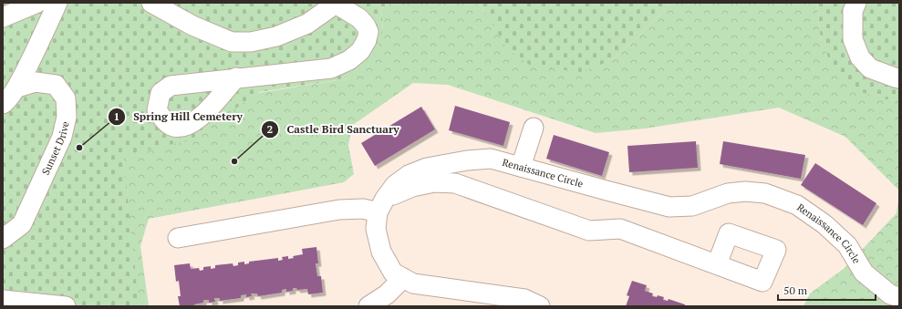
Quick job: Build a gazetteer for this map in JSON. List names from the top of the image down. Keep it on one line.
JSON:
{"streets":{"street":["Sunset Drive","Renaissance Circle"]},"places":["Spring Hill Cemetery","Castle Bird Sanctuary"],"scale_bar":"50 m"}
